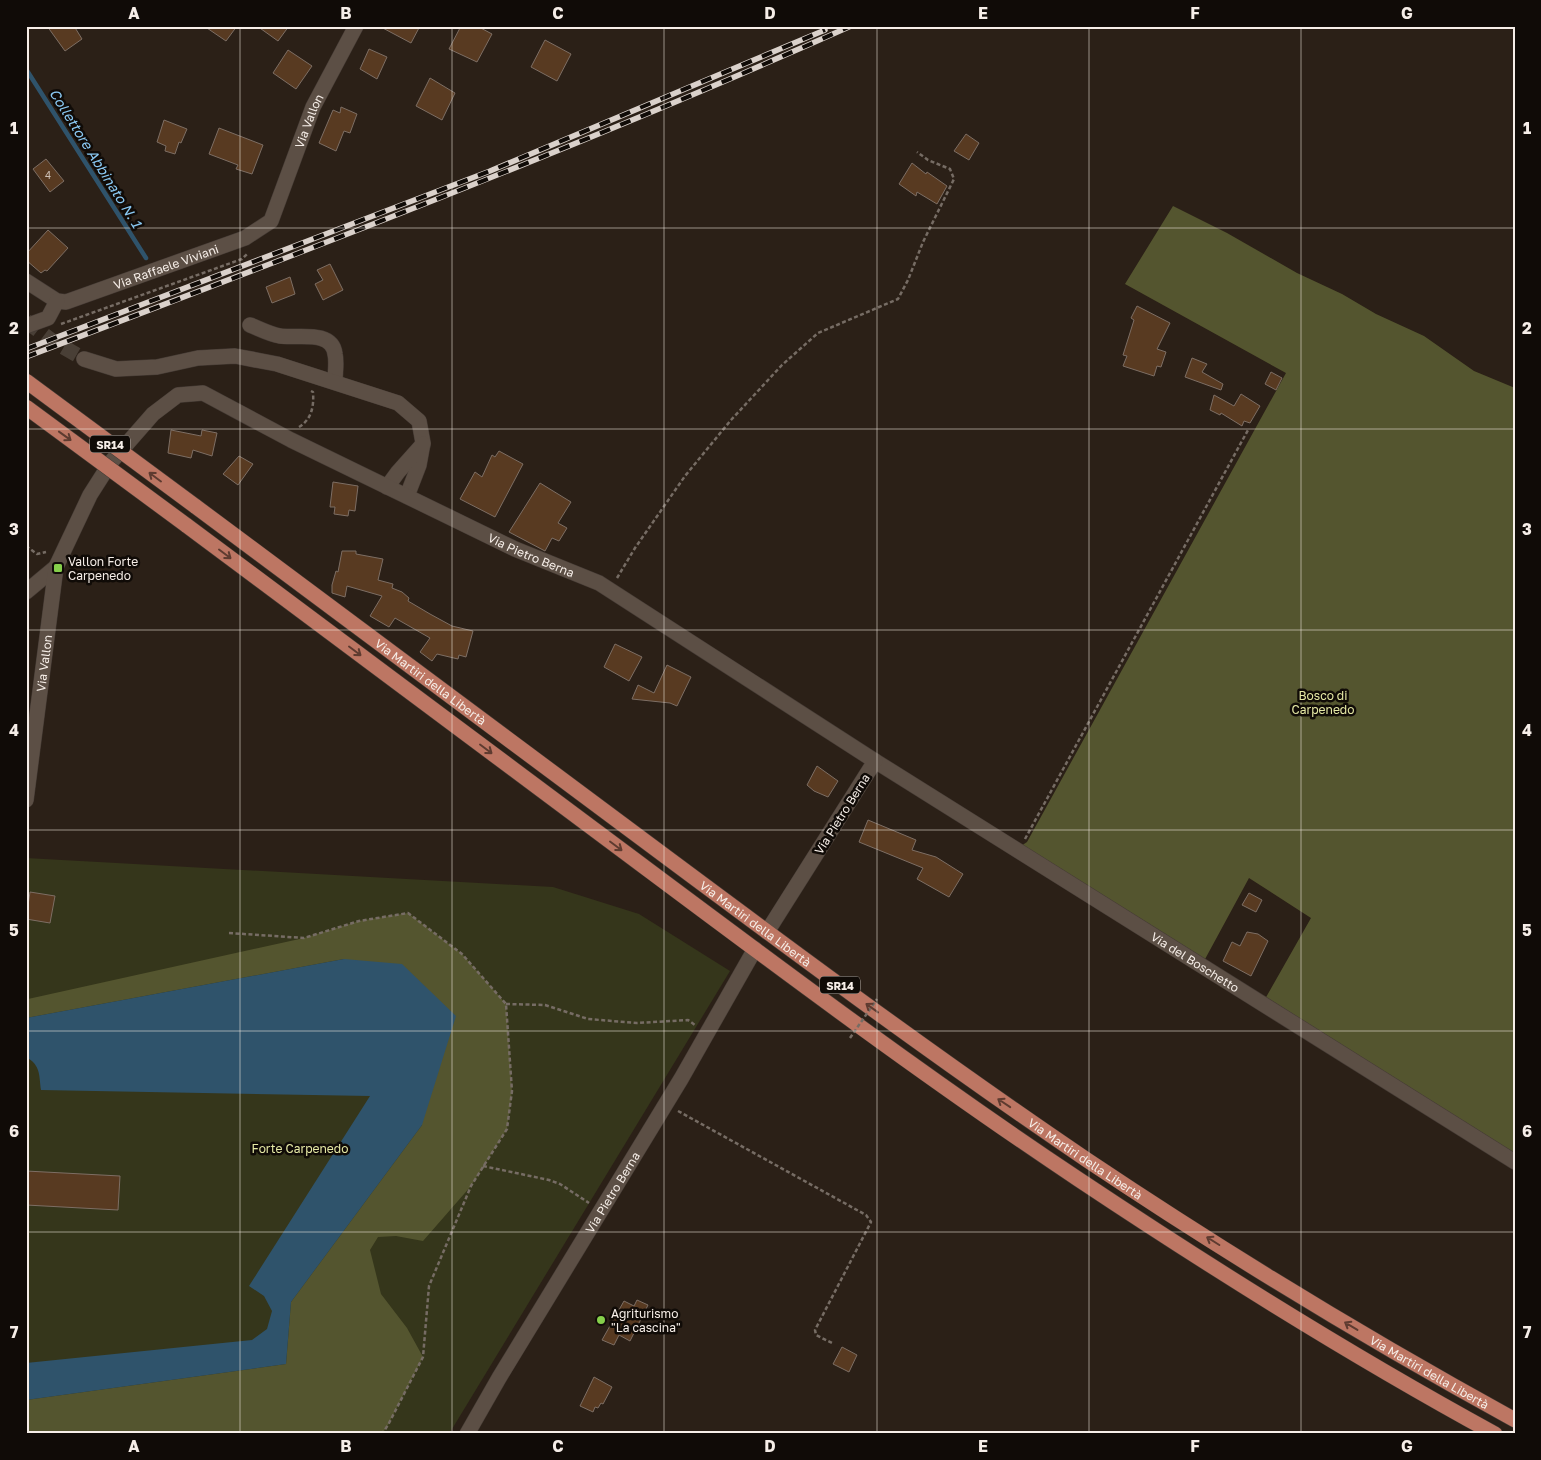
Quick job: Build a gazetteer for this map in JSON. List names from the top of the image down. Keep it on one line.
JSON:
{"streets":{"main road":["SR14","Via Martiri della Libertà"],"street":["Via Vallon","Via Raffaele Viviani","Via Pietro Berna","Via del Boschetto"]},"crossings":[["Via Vallon","Via Raffaele Viviani"],["Via Vallon","Via Pietro Berna"],["Via Pietro Berna","Via Martiri della Libertà"],["Via Pietro Berna","Via del Boschetto"]],"water":["Collettore Abbinato N. 1"],"parks":["Bosco di Carpenedo","Forte Carpenedo"],"places":{"transit":["Vallon Forte Carpenedo"],"other":["Agriturismo \"La cascina\""]},"house_numbers":["4"],"grid":{"columns":["A","B","C","D","E","F","G"],"rows":["1","2","3","4","5","6","7"]}}
